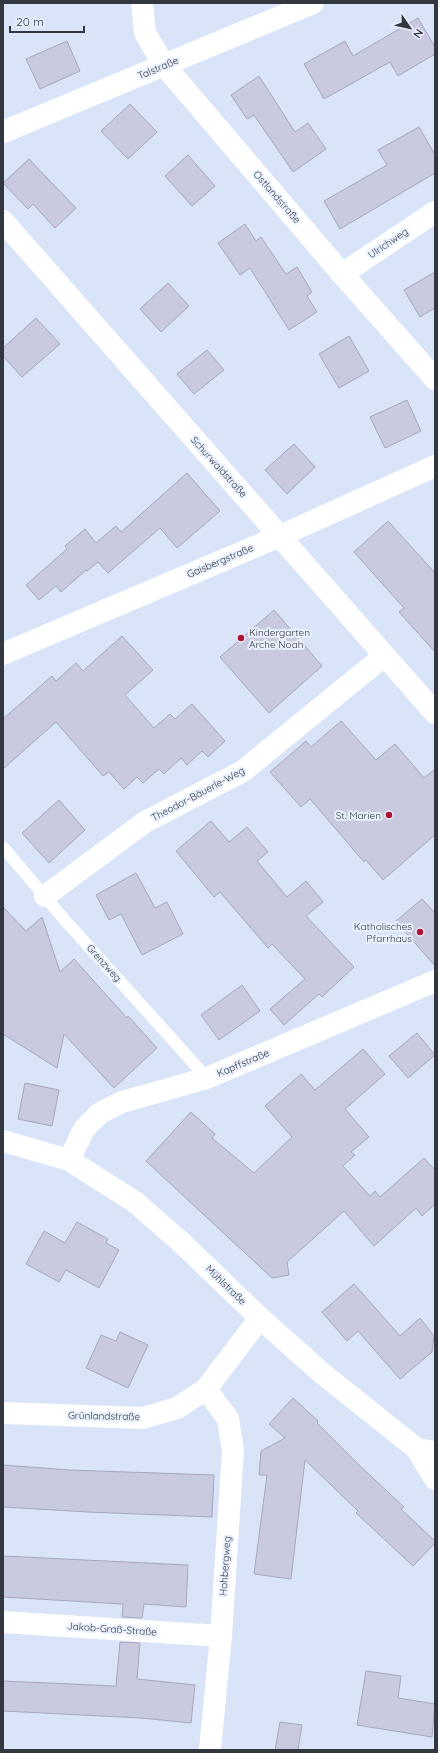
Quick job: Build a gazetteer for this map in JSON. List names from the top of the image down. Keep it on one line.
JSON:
{"streets":{"street":["Talstraße","Ostlandstraße","Ulrichweg","Schurwaldstraße","Gaisbergstraße","Theodor-Bäuerle-Weg","Kapffstraße","Mühlstraße","Grünlandstraße","Hohbergweg","Jakob-Graß-Straße"],"lane":["Grenzweg"]},"crossings":[["Talstraße","Ostlandstraße"],["Ostlandstraße","Ulrichweg"],["Schurwaldstraße","Gaisbergstraße"],["Schurwaldstraße","Theodor-Bäuerle-Weg"],["Theodor-Bäuerle-Weg","Grenzweg"],["Grenzweg","Kapffstraße"],["Kapffstraße","Mühlstraße"],["Mühlstraße","Grünlandstraße"],["Grünlandstraße","Hohbergweg"],["Hohbergweg","Jakob-Graß-Straße"]],"places":["Kindergarten Arche Noah","St. Marien","Katholisches Pfarrhaus"],"scale_bar":"20 m","north":"bottom right"}
